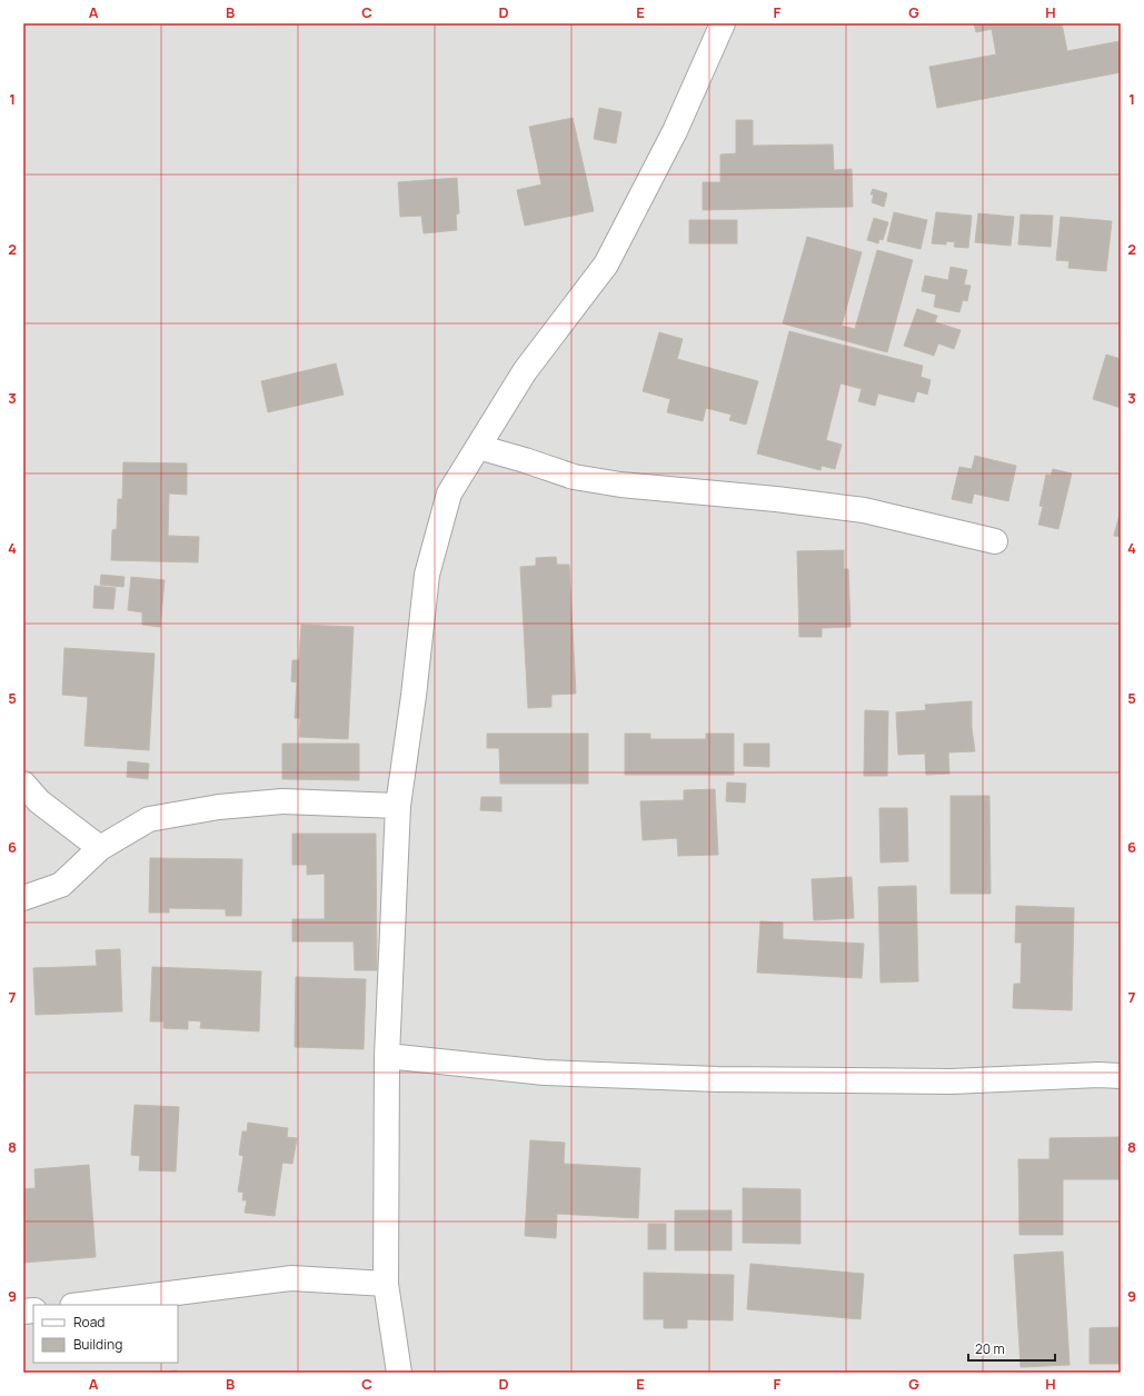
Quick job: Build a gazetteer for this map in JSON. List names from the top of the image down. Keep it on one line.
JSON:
{"legend":["Road","Building"],"scale_bar":"20 m","grid":{"columns":["A","B","C","D","E","F","G","H"],"rows":["1","2","3","4","5","6","7","8","9"]}}
